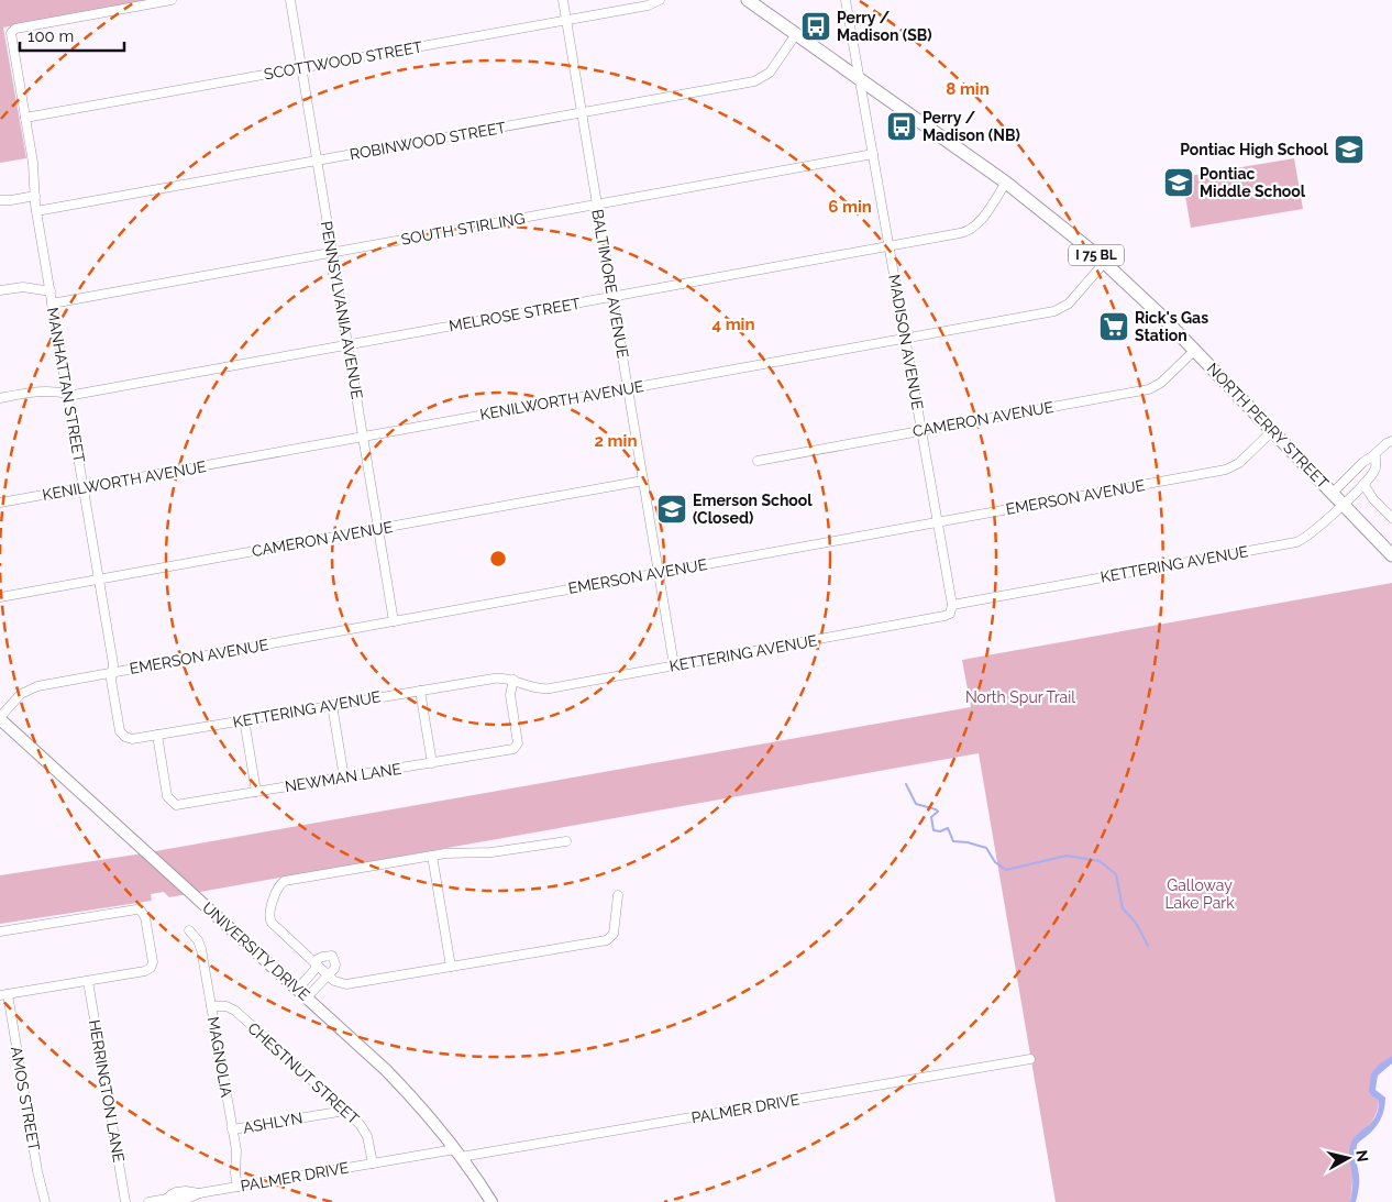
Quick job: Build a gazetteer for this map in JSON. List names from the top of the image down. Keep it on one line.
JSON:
{"streets":{"main road":["I 75 BL","NORTH PERRY STREET","UNIVERSITY DRIVE"],"street":["SCOTTWOOD STREET","ROBINWOOD STREET","SOUTH STIRLING","BALTIMORE AVENUE","PENNSYLVANIA AVENUE","MELROSE STREET","MADISON AVENUE","MANHATTAN STREET","KENILWORTH AVENUE","CAMERON AVENUE","EMERSON AVENUE","KETTERING AVENUE","NEWMAN LANE","MAGNOLIA","CHESTNUT STREET","HERRINGTON LANE","AMOS STREET","PALMER DRIVE","ASHLYN"]},"crossings":[["SCOTTWOOD STREET","BALTIMORE AVENUE"],["SCOTTWOOD STREET","PENNSYLVANIA AVENUE"],["SCOTTWOOD STREET","MANHATTAN STREET"],["ROBINWOOD STREET","BALTIMORE AVENUE"],["ROBINWOOD STREET","PENNSYLVANIA AVENUE"],["ROBINWOOD STREET","MANHATTAN STREET"],["ROBINWOOD STREET","NORTH PERRY STREET"],["SOUTH STIRLING","BALTIMORE AVENUE"],["SOUTH STIRLING","PENNSYLVANIA AVENUE"],["SOUTH STIRLING","MADISON AVENUE"],["SOUTH STIRLING","MANHATTAN STREET"],["BALTIMORE AVENUE","MELROSE STREET"],["BALTIMORE AVENUE","KENILWORTH AVENUE"],["BALTIMORE AVENUE","CAMERON AVENUE"],["BALTIMORE AVENUE","EMERSON AVENUE"],["BALTIMORE AVENUE","KETTERING AVENUE"],["PENNSYLVANIA AVENUE","MELROSE STREET"],["PENNSYLVANIA AVENUE","KENILWORTH AVENUE"],["PENNSYLVANIA AVENUE","CAMERON AVENUE"],["PENNSYLVANIA AVENUE","EMERSON AVENUE"],["MELROSE STREET","MADISON AVENUE"],["MELROSE STREET","MANHATTAN STREET"],["MELROSE STREET","NORTH PERRY STREET"],["MADISON AVENUE","KENILWORTH AVENUE"],["MADISON AVENUE","CAMERON AVENUE"],["MADISON AVENUE","NORTH PERRY STREET"],["MADISON AVENUE","EMERSON AVENUE"],["MADISON AVENUE","KETTERING AVENUE"],["MANHATTAN STREET","KENILWORTH AVENUE"],["MANHATTAN STREET","CAMERON AVENUE"],["MANHATTAN STREET","EMERSON AVENUE"],["MANHATTAN STREET","KETTERING AVENUE"],["KENILWORTH AVENUE","NORTH PERRY STREET"],["CAMERON AVENUE","NORTH PERRY STREET"],["NORTH PERRY STREET","EMERSON AVENUE"],["NORTH PERRY STREET","KETTERING AVENUE"],["EMERSON AVENUE","UNIVERSITY DRIVE"],["KETTERING AVENUE","NEWMAN LANE"],["UNIVERSITY DRIVE","PALMER DRIVE"],["MAGNOLIA","CHESTNUT STREET"],["MAGNOLIA","PALMER DRIVE"],["MAGNOLIA","ASHLYN"],["CHESTNUT STREET","PALMER DRIVE"],["CHESTNUT STREET","ASHLYN"]],"parks":["North Spur Trail","Galloway Lake Park"],"places":{"bus stop":["Perry / Madison (SB)","Perry / Madison (NB)"],"school or university":["Pontiac High School","Pontiac Middle School","Emerson School (Closed)"],"supermarket":["Rick's Gas Station"]},"scale_bar":"100 m","north":"right","rings":["8 min","6 min","4 min","2 min"]}
